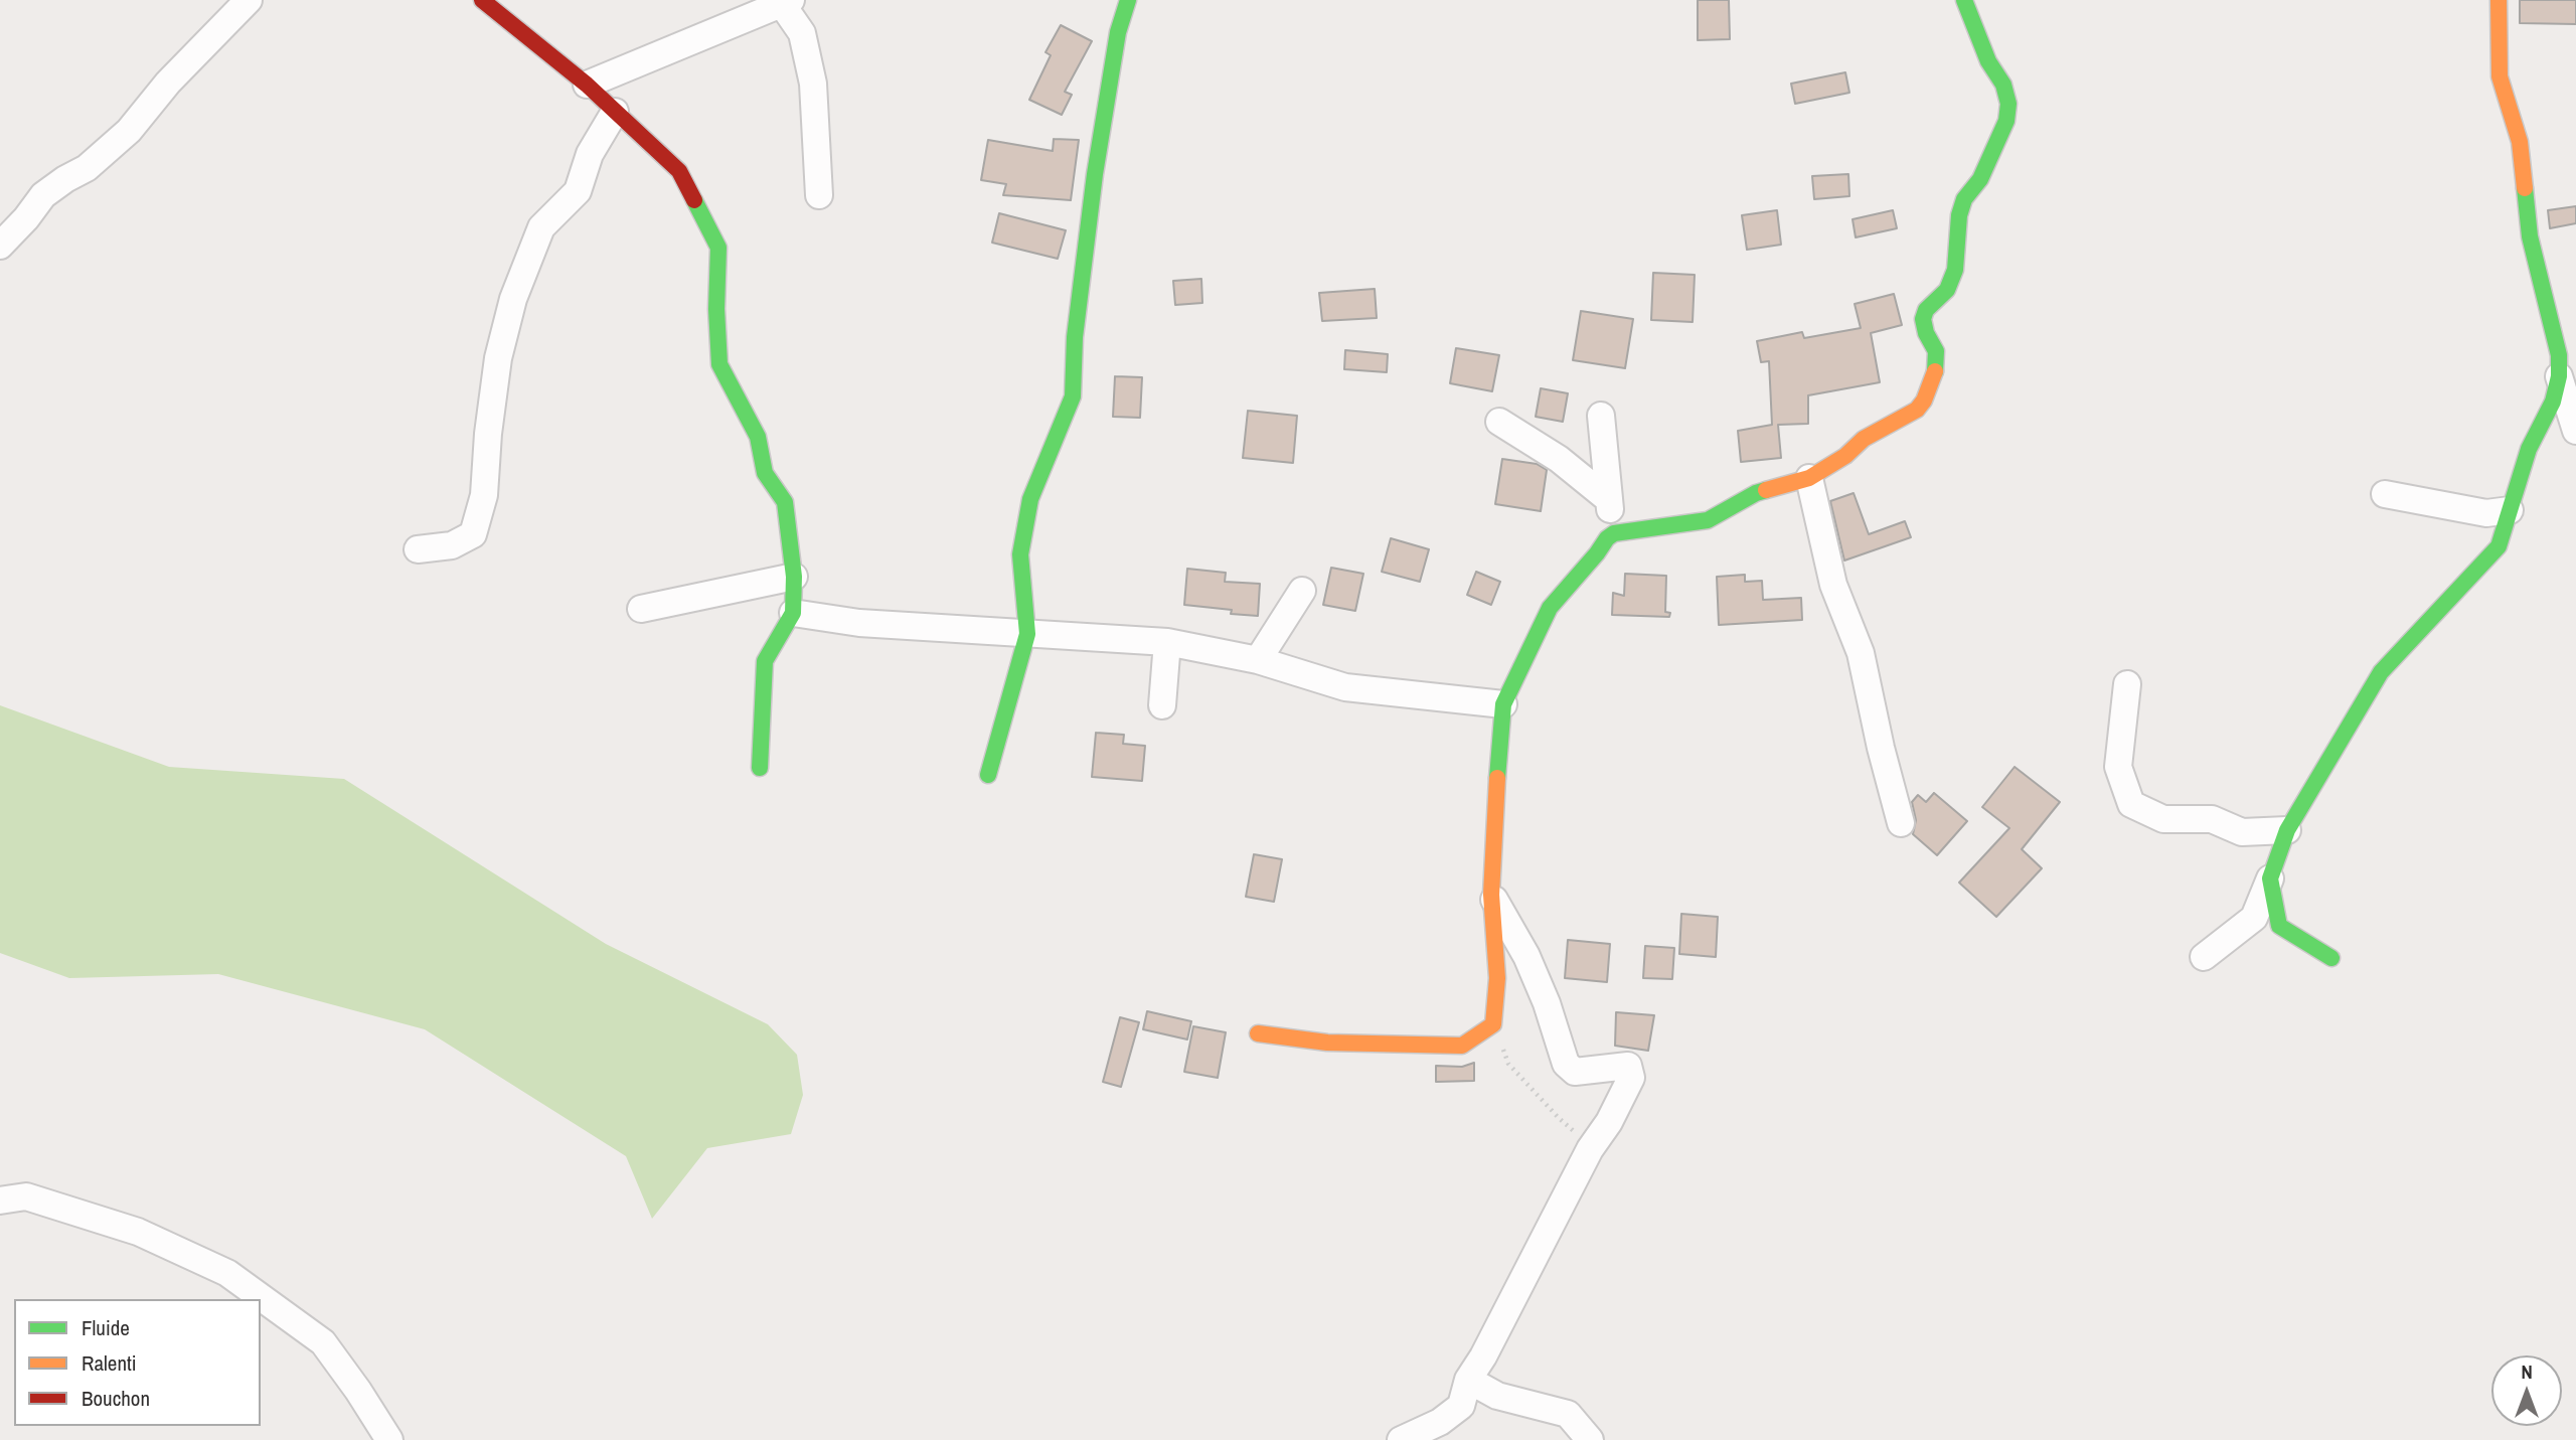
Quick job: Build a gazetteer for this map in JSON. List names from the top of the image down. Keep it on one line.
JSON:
{"legend":["Fluide","Ralenti","Bouchon"],"north":"top"}
